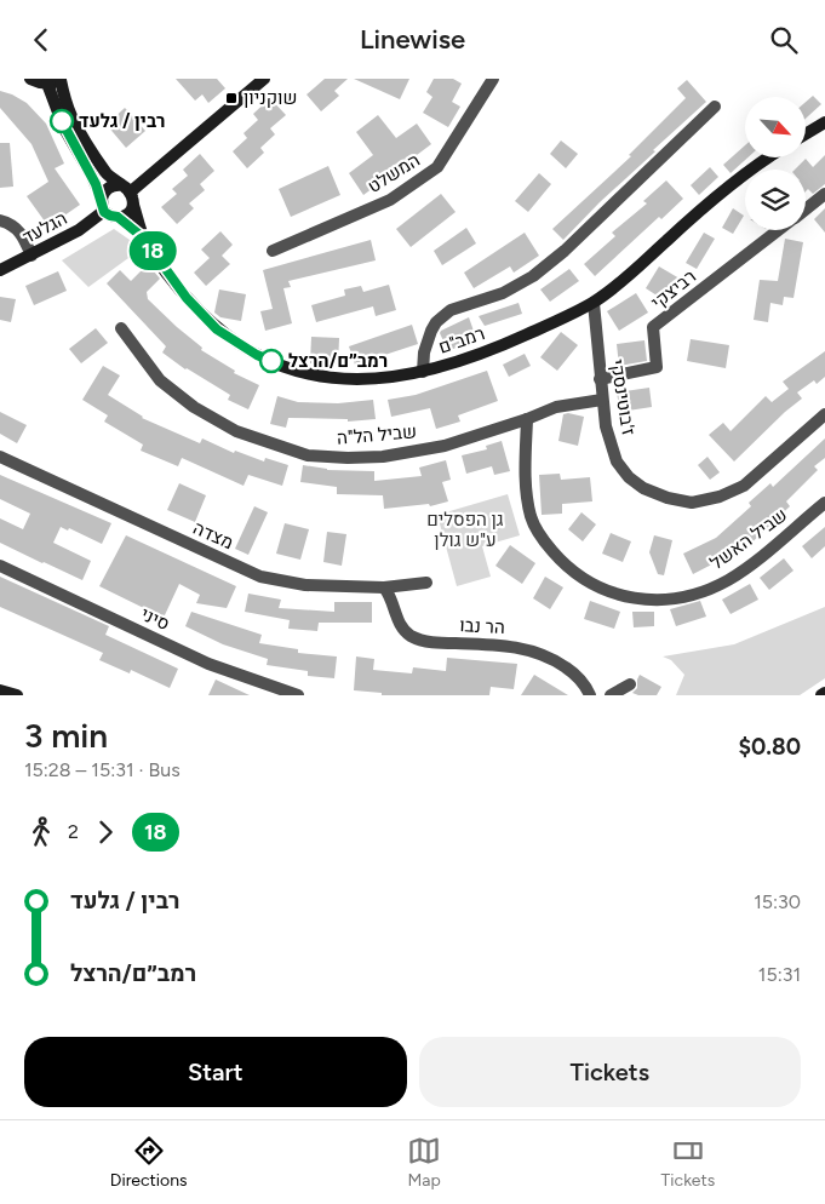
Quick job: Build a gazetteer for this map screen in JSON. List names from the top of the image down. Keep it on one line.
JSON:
{"streets":{"street":["המשלט","הגלעד","רביצקי","רמב\"ם","ז'בוטינסקי","שביל הל\"ה","מצדה","שביל האשל","סיני","הר נבו"]},"crossings":[["הגלעד","רמב\"ם"],["רביצקי","ז'בוטינסקי"],["רמב\"ם","ז'בוטינסקי"],["ז'בוטינסקי","שביל הל\"ה"],["שביל הל\"ה","שביל האשל"],["מצדה","הר נבו"]],"parks":["גן הפסלים ע\"ש גולן"],"places":{"transit":["שוקניון"],"other":["רבין / גלעד","רמב״ם/הרצל"]},"lines":["bus line 18"],"north":"bottom right","page":{"header":"Linewise","on_map":"18","heading":["3 min","15:28 – 15:31 · Bus","$0.80"],"legs":["2","18"],"list":[{"name":"רבין / גלעד","value":"15:30"},{"name":"רמב״ם/הרצל","value":"15:31"}],"buttons":["Start","Tickets"],"tabs":["Directions","Map","Tickets"]}}
